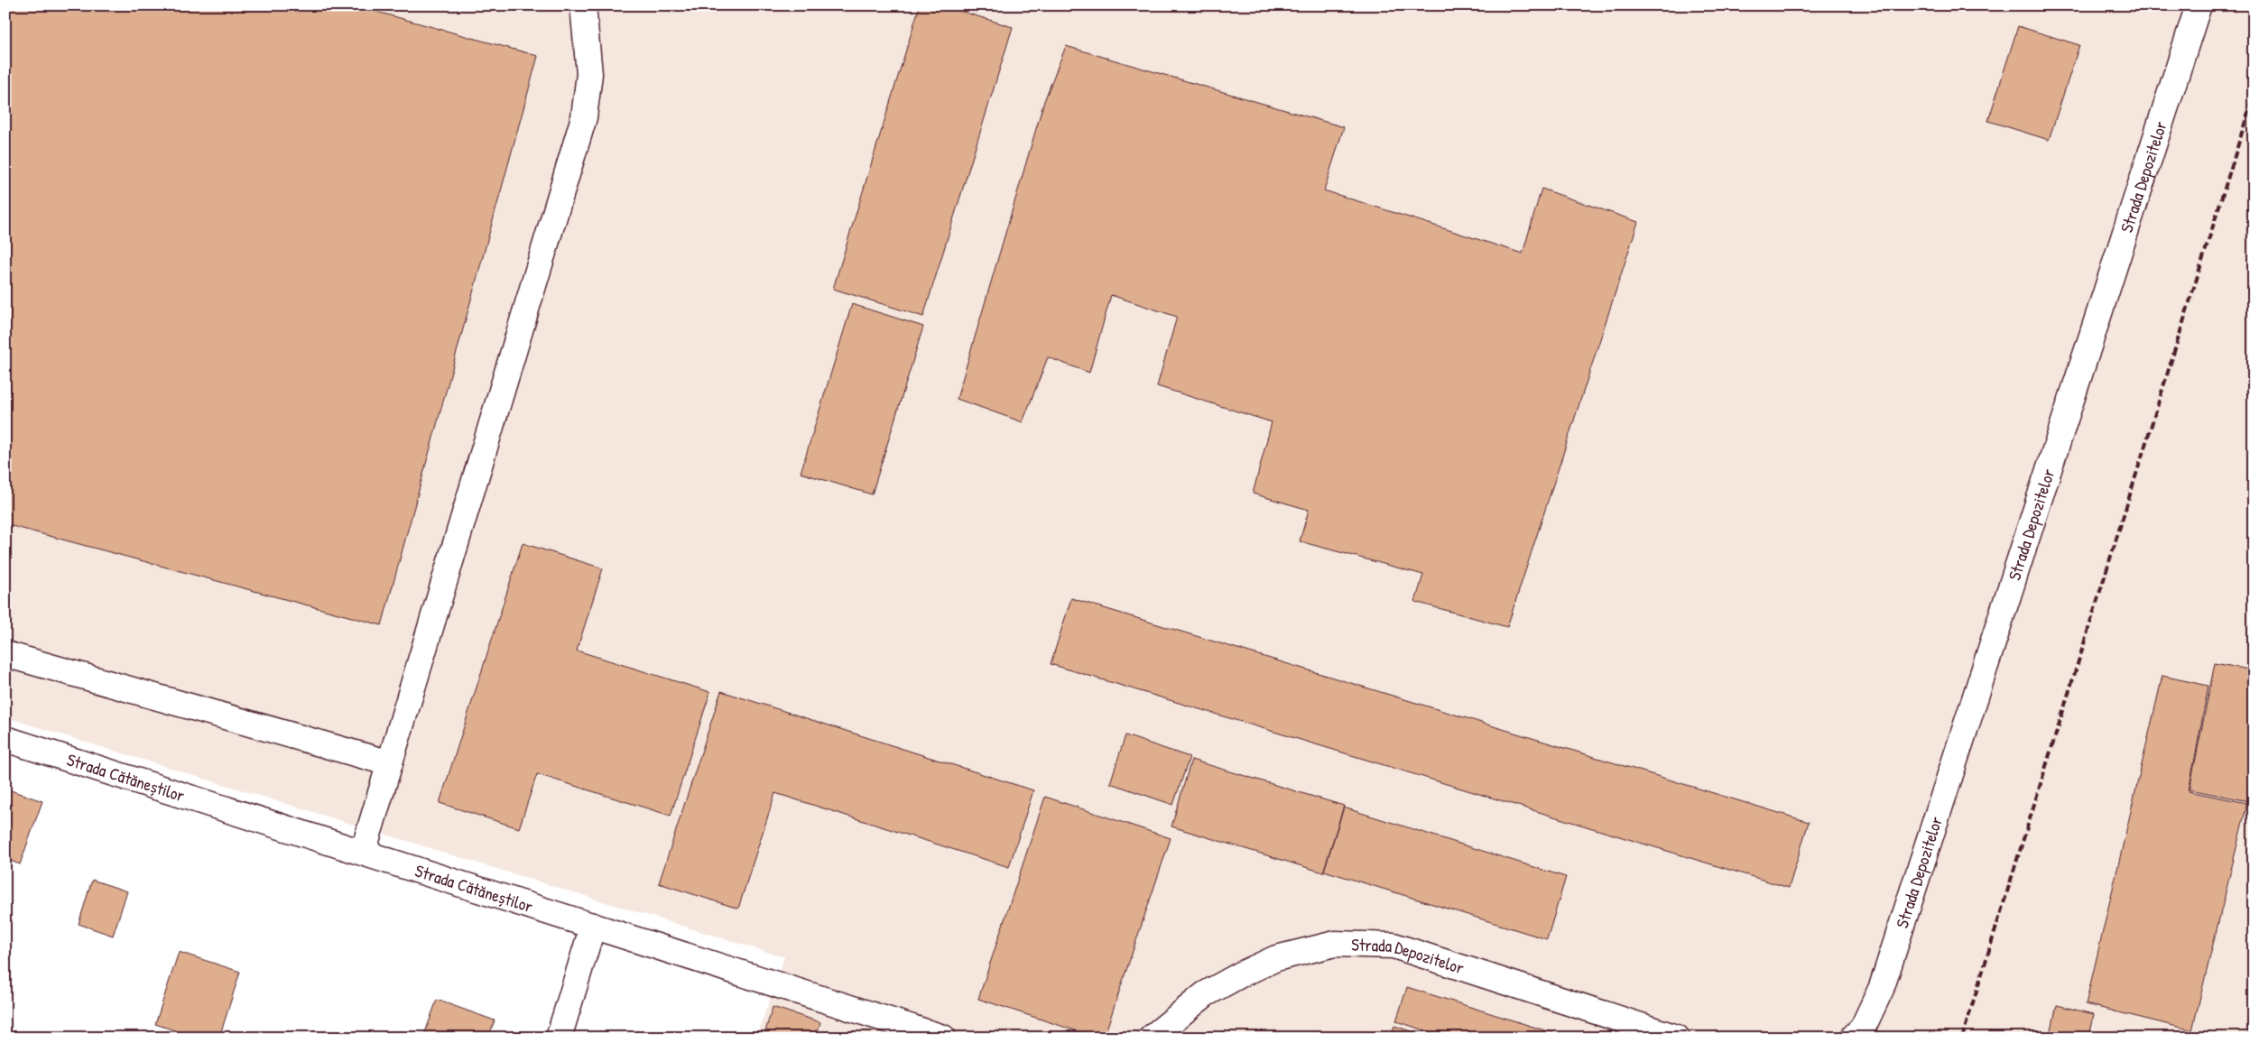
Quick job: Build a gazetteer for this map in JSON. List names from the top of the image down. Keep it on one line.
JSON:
{"streets":{"street":["Strada Depozitelor","Strada Cătăneștilor"]}}
